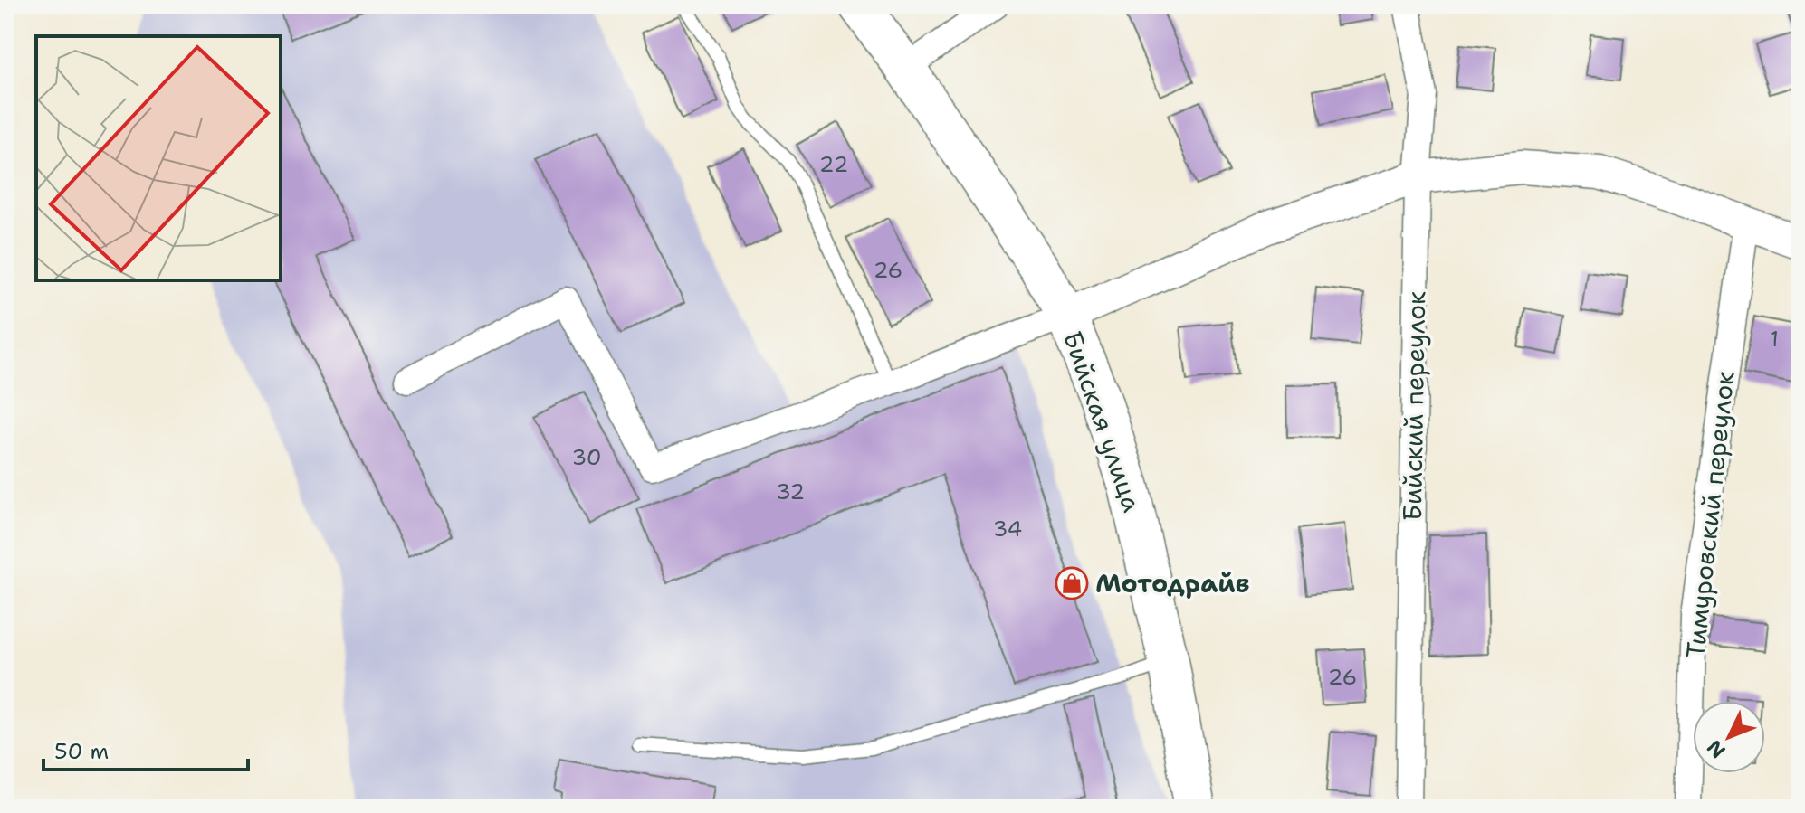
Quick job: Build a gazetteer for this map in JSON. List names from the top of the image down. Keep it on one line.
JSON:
{"streets":{"main road":["Бийская улица"],"street":["Бийский переулок","Тимуровский переулок"]},"places":{"shop":["Мотодрайв"]},"house_numbers":["22","26","1","30","32","34","26"],"scale_bar":"50 m","north":"bottom left"}
